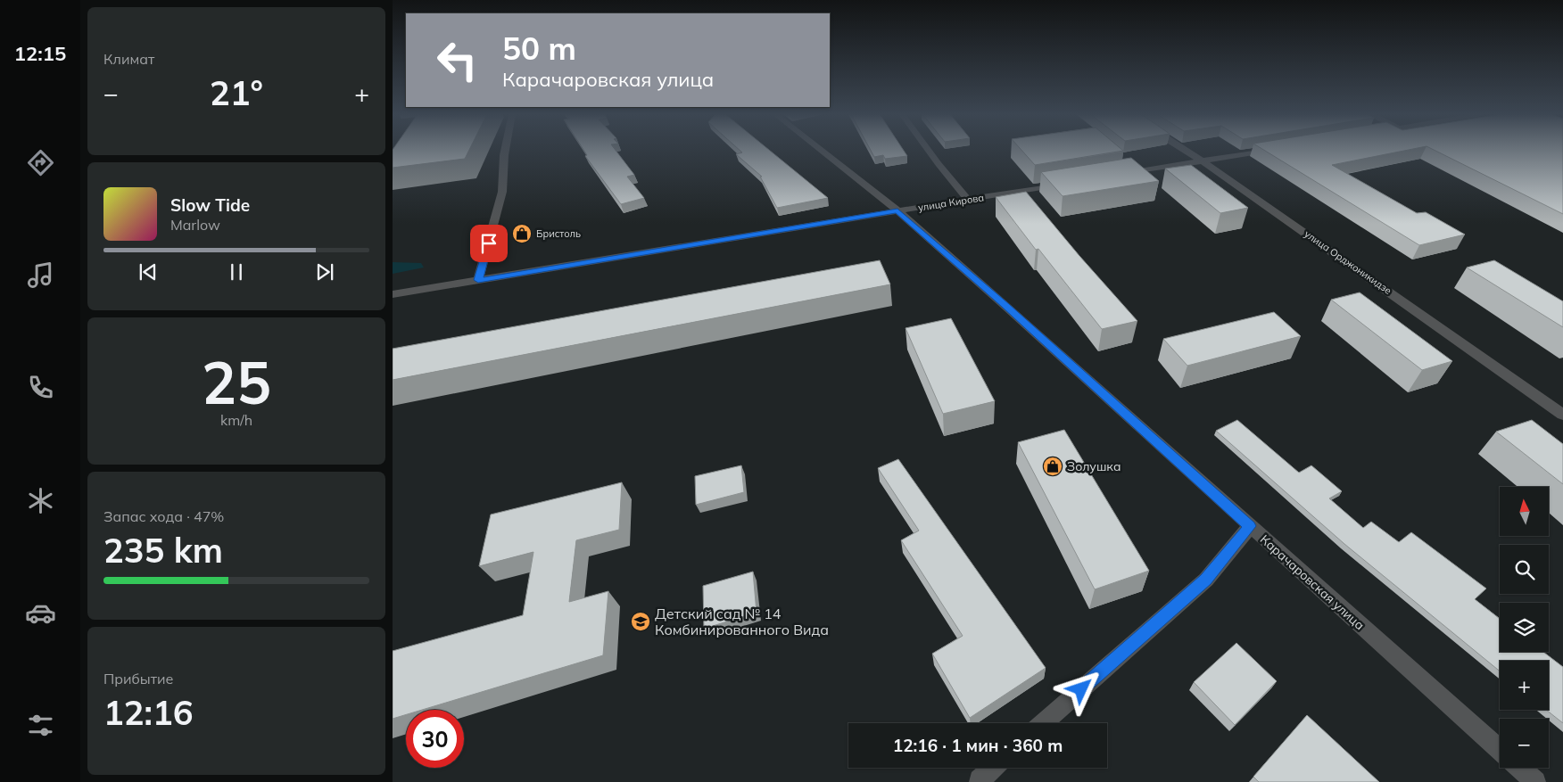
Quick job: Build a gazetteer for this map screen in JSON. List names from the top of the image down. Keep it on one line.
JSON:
{"streets":{"street":["улица Кирова","улица Орджоникидзе","Карачаровская улица"]},"crossings":[["улица Кирова","Карачаровская улица"]],"places":{"shop":["Бристоль","Золушка"],"school or university":["Детский сад № 14 Комбинированного Вида"]},"north":"top","page":{"tabs":"12:15","tile":["Климат",["25","km/h"],["Запас хода · 47%","235 km"],["Прибытие","12:16"]],"turn":["50 m","Карачаровская улица"],"heat":["−","21°","+"],"song":["Slow Tide","Marlow"],"map_buttons":["+","−"],"limit":"30","trip":"12:16 · 1 мин · 360 m"}}
